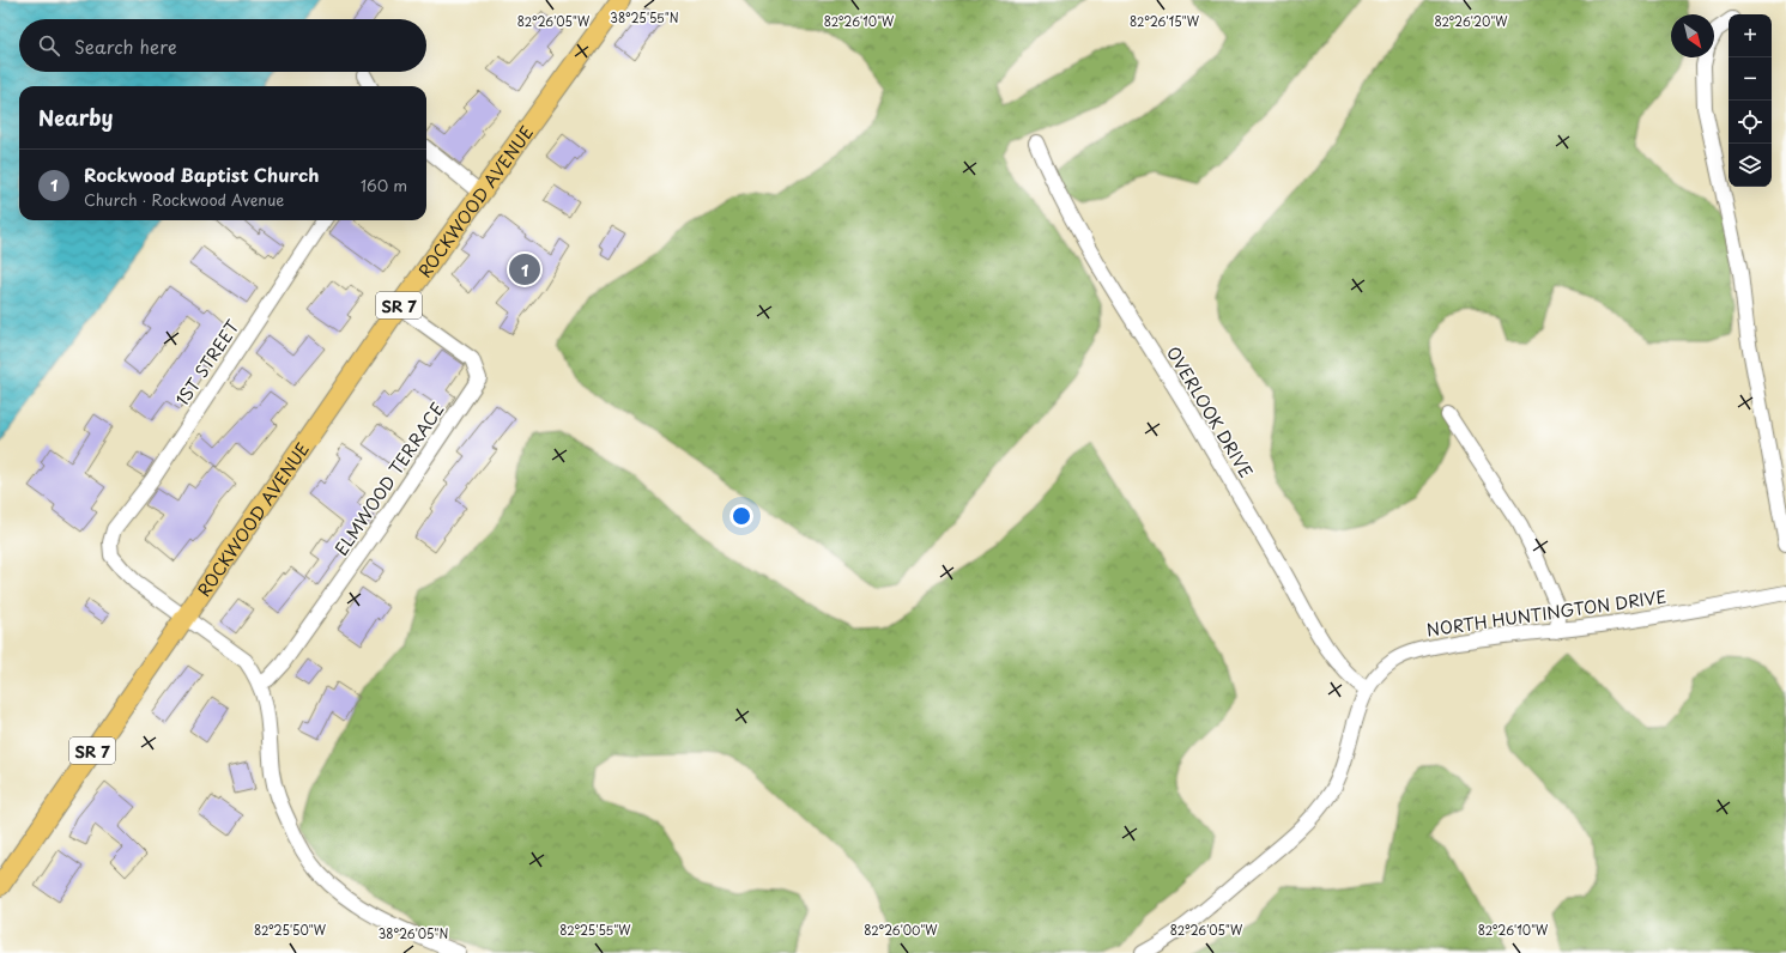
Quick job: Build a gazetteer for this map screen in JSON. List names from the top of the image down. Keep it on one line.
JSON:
{"streets":{"main road":["ROCKWOOD AVENUE","SR 7"],"street":["1ST STREET","OVERLOOK DRIVE","ELMWOOD TERRACE","NORTH HUNTINGTON DRIVE"]},"crossings":[["ROCKWOOD AVENUE","SR 7"],["ROCKWOOD AVENUE","1ST STREET"],["ROCKWOOD AVENUE","ELMWOOD TERRACE"],["SR 7","1ST STREET"],["OVERLOOK DRIVE","NORTH HUNTINGTON DRIVE"]],"north":"bottom right","page":{"map_buttons":["+","−"],"search":"Search here","heading":"Nearby","list":[{"mark":"1","name":"Rockwood Baptist Church","note":"Church · Rockwood Avenue","value":"160 m"}],"pins":"1"},"coordinates":["38°25'55\"N","82°26'05\"W","82°26'10\"W","82°26'15\"W","82°26'20\"W","82°25'50\"W","82°25'55\"W","82°26'00\"W","38°26'05\"N"]}
